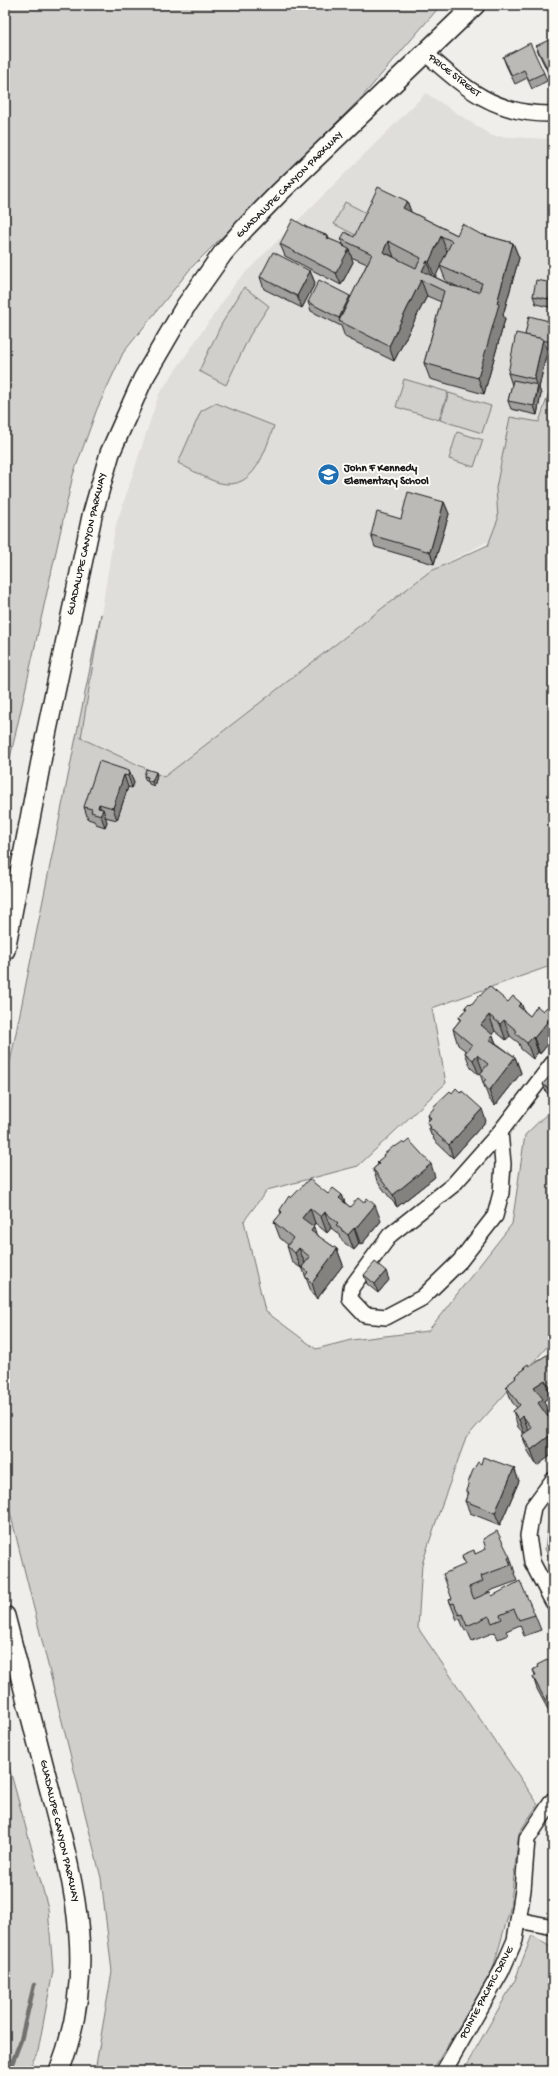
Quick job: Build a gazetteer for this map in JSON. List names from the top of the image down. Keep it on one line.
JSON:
{"streets":{"main road":["GUADALUPE CANYON PARKWAY"],"street":["PRICE STREET","POINTE PACIFIC DRIVE"]},"crossings":[["PRICE STREET","GUADALUPE CANYON PARKWAY"]],"places":{"school or university":["John F Kennedy Elementary School"]}}
